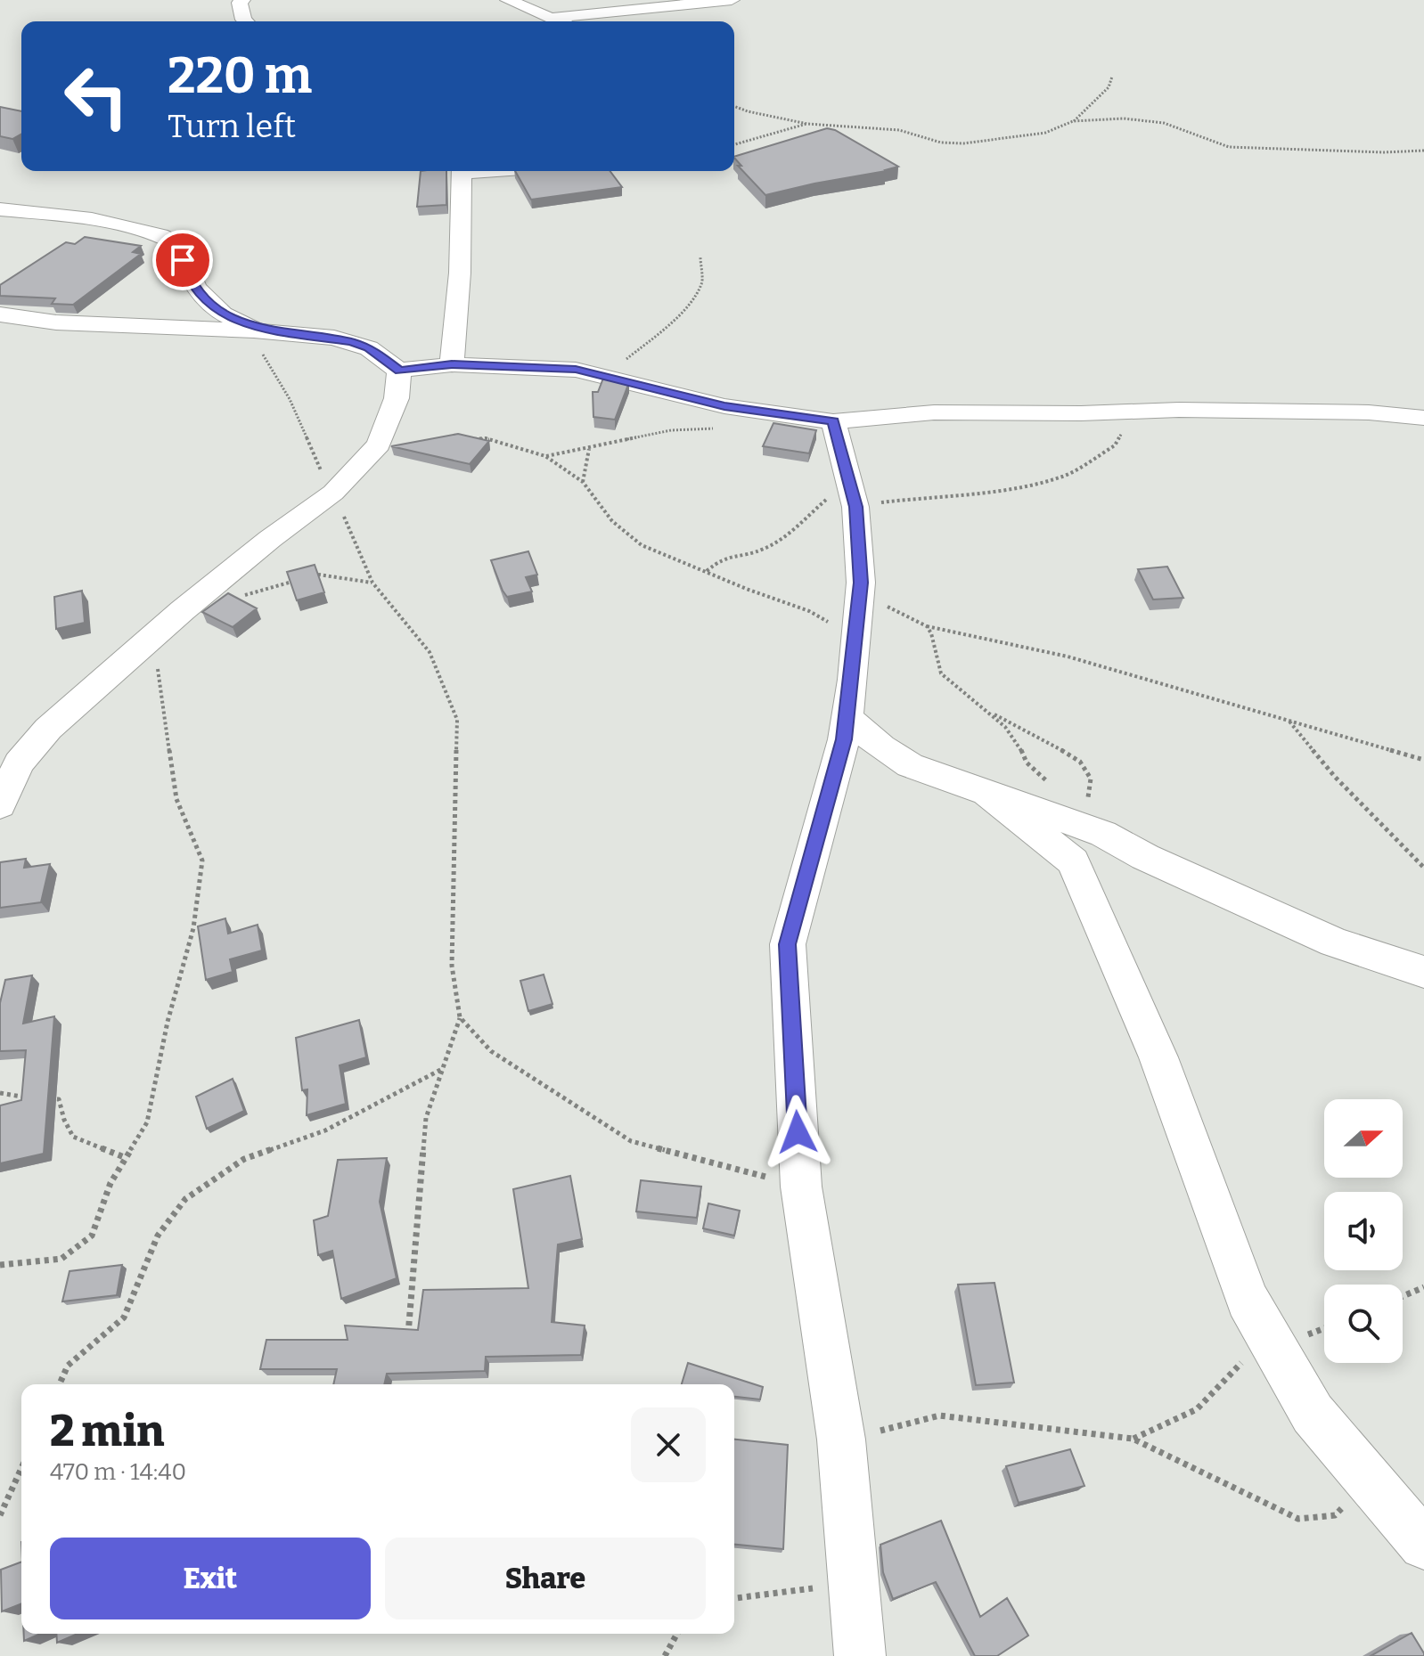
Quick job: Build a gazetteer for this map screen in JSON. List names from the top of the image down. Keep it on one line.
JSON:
{"north":"right","page":{"turn":["220 m","Turn left"],"heading":["2 min","470 m · 14:40"],"buttons":["Exit","Share"]}}
